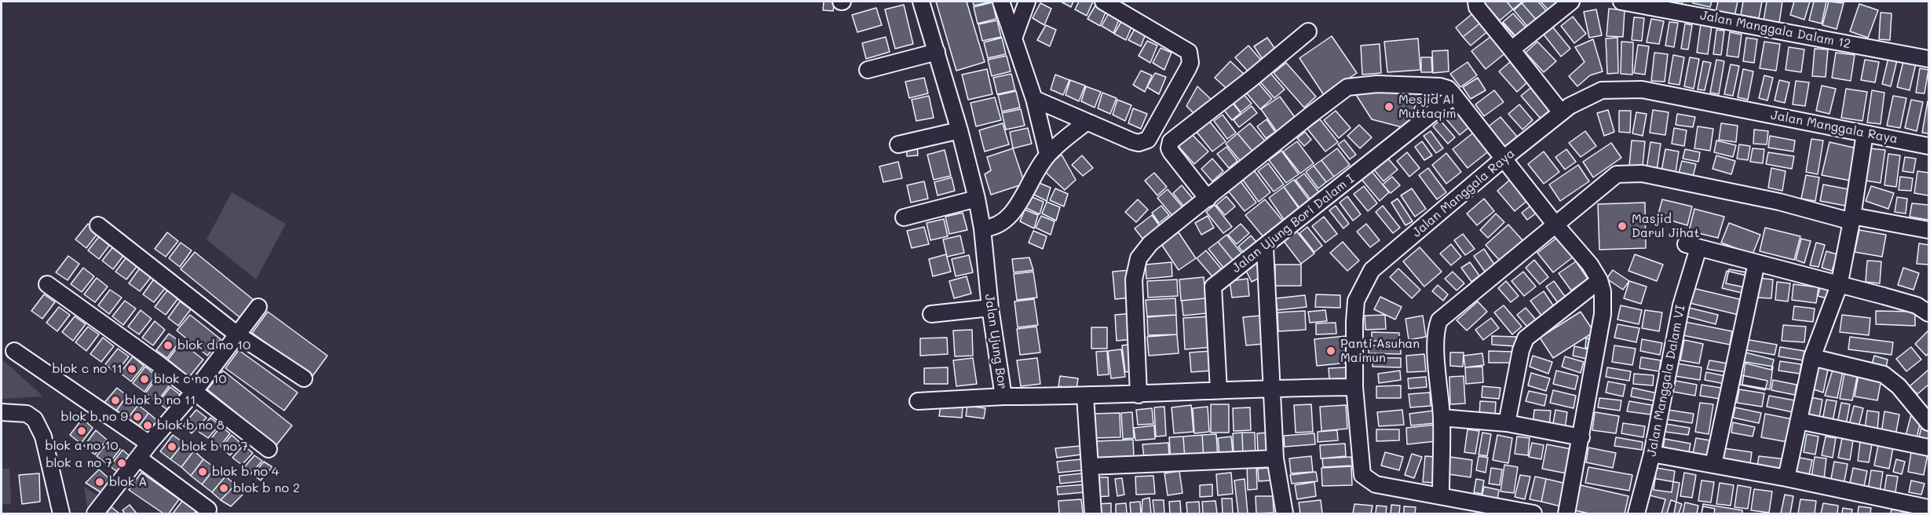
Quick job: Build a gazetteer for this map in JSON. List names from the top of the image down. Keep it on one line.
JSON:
{"streets":{"street":["Jalan Manggala Dalam 12","Jalan Manggala Raya","Jalan Ujung Bori Dalam I","Jalan Ujung Bor","Jalan Manggala Dalam VI"]},"crossings":[["Jalan Manggala Raya","Jalan Ujung Bor"],["Jalan Ujung Bori Dalam I","Jalan Ujung Bor"]],"places":["Mesjid Al Muttaqim","Masjid Darul Jihat","blok d no 10","Panti Asuhan Maimun","blok c no 11","blok c no 10","blok b no 11","blok b no 9","blok b no 8","blok a no 10","blok b no 7","blok a no 7","blok b no 4","blok A","blok b no 2"]}
